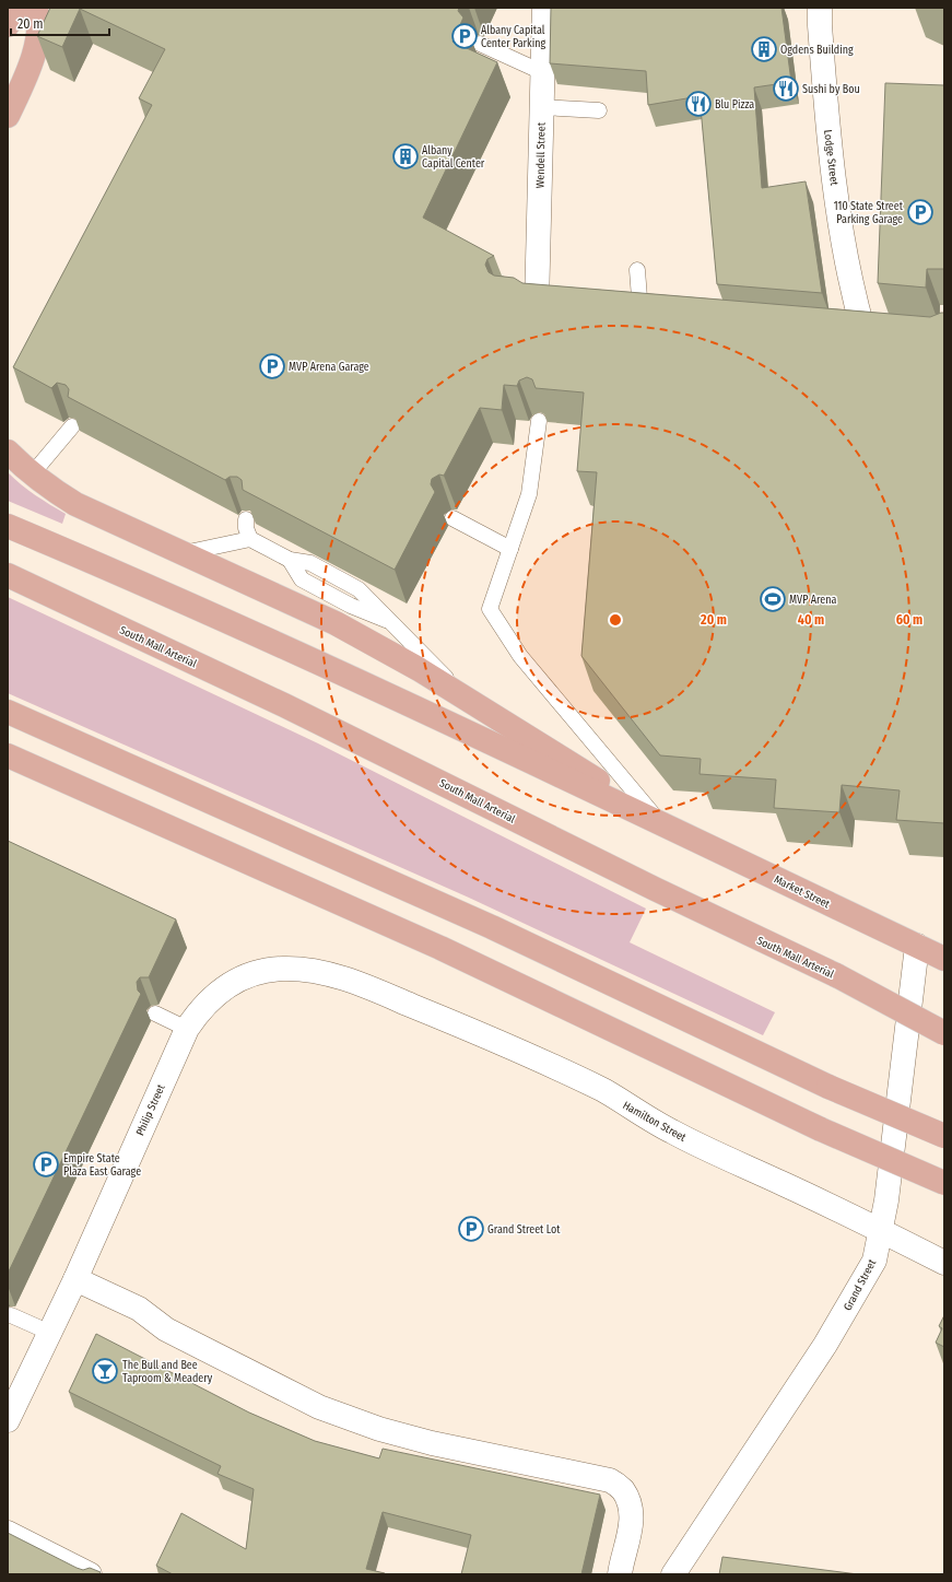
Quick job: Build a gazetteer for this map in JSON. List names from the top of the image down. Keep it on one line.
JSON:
{"streets":{"main road":["South Mall Arterial","Market Street"],"street":["Wendell Street","Lodge Street","Philip Street","Hamilton Street","Grand Street"]},"crossings":[["Market Street","Grand Street"],["Philip Street","Hamilton Street"],["Hamilton Street","Grand Street"]],"places":{"parking":["Albany Capital Center Parking","110 State Street Parking Garage","MVP Arena Garage","Empire State Plaza East Garage","Grand Street Lot"],"building":["Ogdens Building","Albany Capital Center"],"restaurant":["Sushi by Bou","Blu Pizza"],"sports":["MVP Arena"],"bar":["The Bull and Bee Taproom & Meadery"]},"scale_bar":"20 m","rings":["20 m","40 m","60 m"]}
